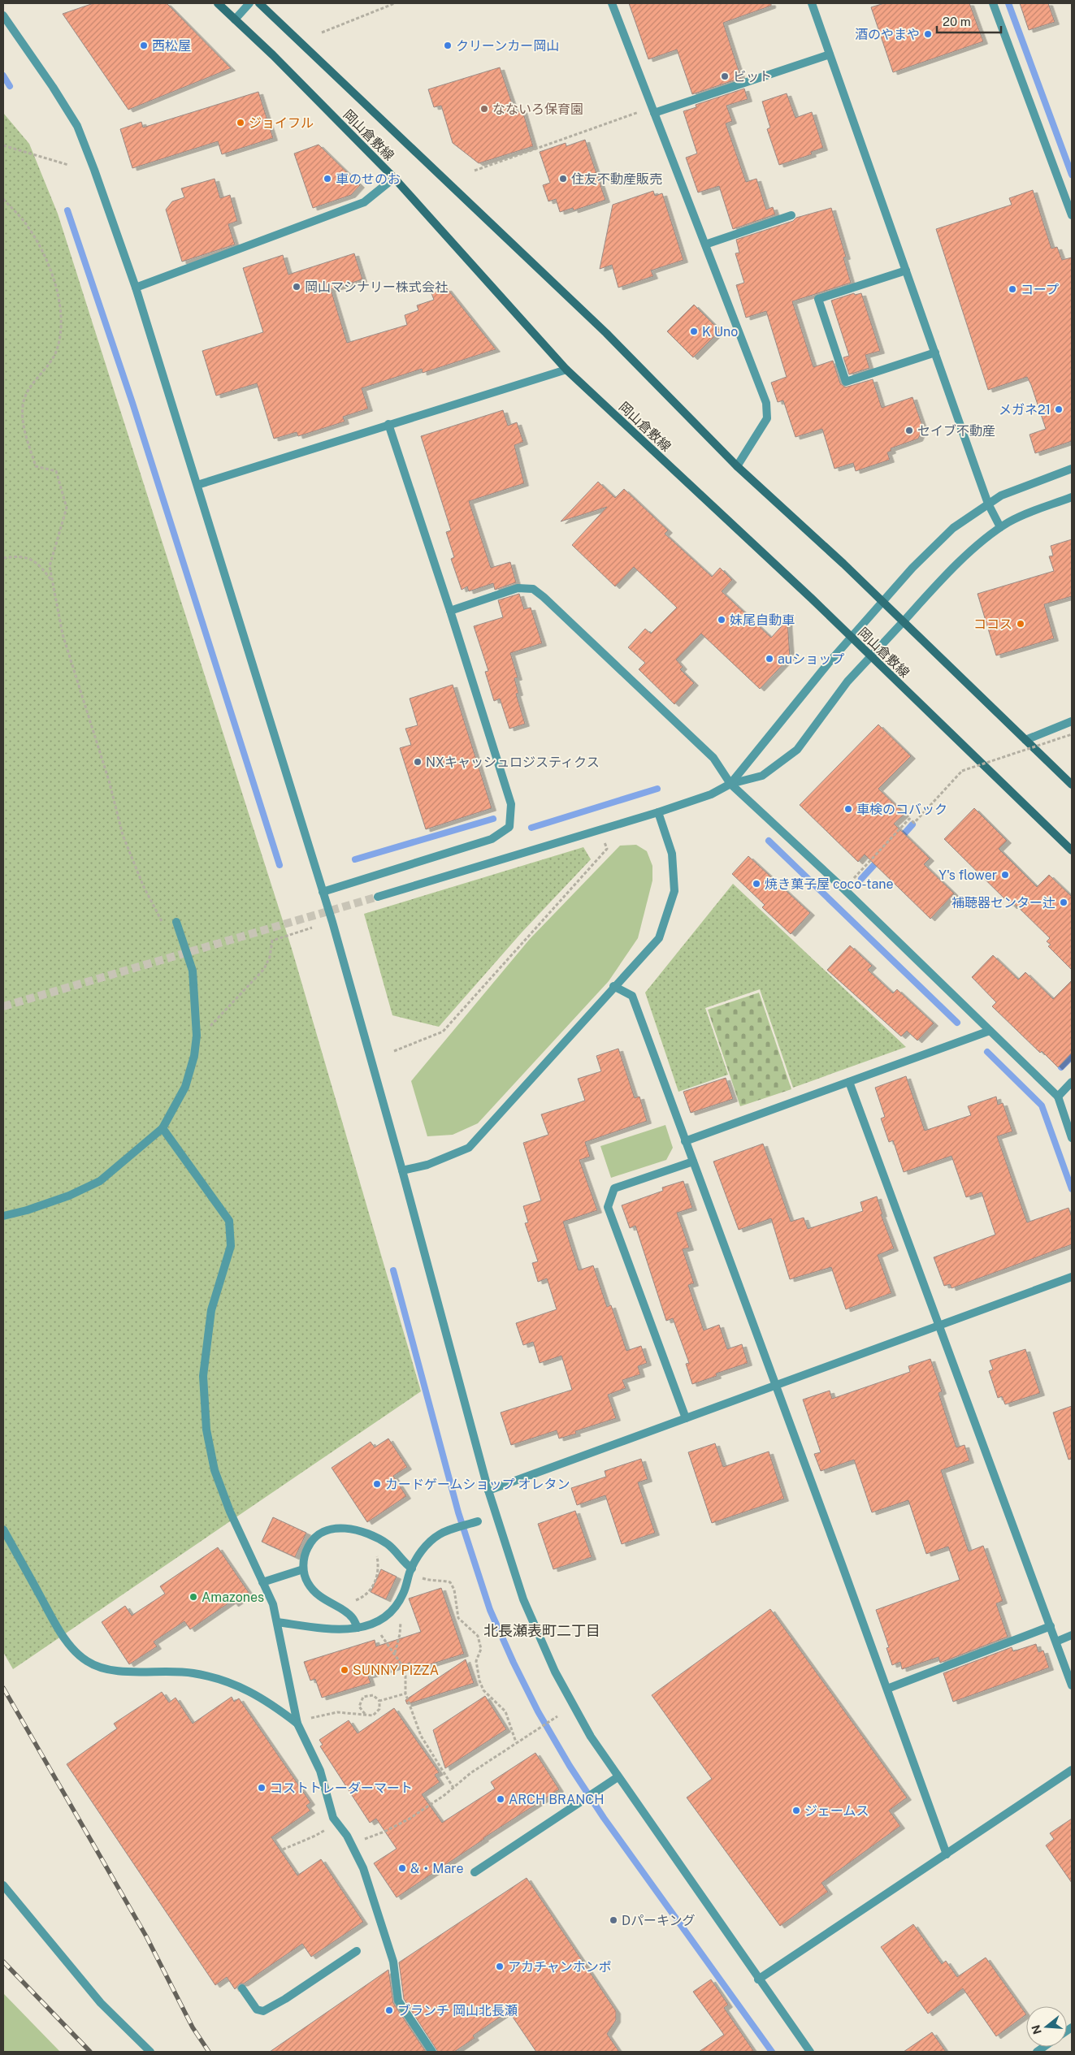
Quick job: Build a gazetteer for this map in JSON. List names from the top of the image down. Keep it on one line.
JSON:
{"streets":{"main road":["岡山倉敷線"]},"districts":["北長瀬表町二丁目"],"places":["酒のやまや","西松屋","クリーンカー岡山","ビット","なないろ保育園","ジョイフル","車のせのお","住友不動産販売","岡山マシナリー株式会社","コープ","K Uno","メガネ21","セイブ不動産","妹尾自動車","ココス","auショップ","NXキャッシュロジスティクス","車検のコバック","Y's flower","焼き菓子屋 coco-tane","補聴器センター辻","カードゲームショップ オレタン","Amazones","SUNNY PIZZA","コストトレーダーマート","ARCH BRANCH","ジェームス","&・Mare","Dパーキング","アカチャンホンポ","ブランチ 岡山北長瀬"],"scale_bar":"20 m","north":"left"}
